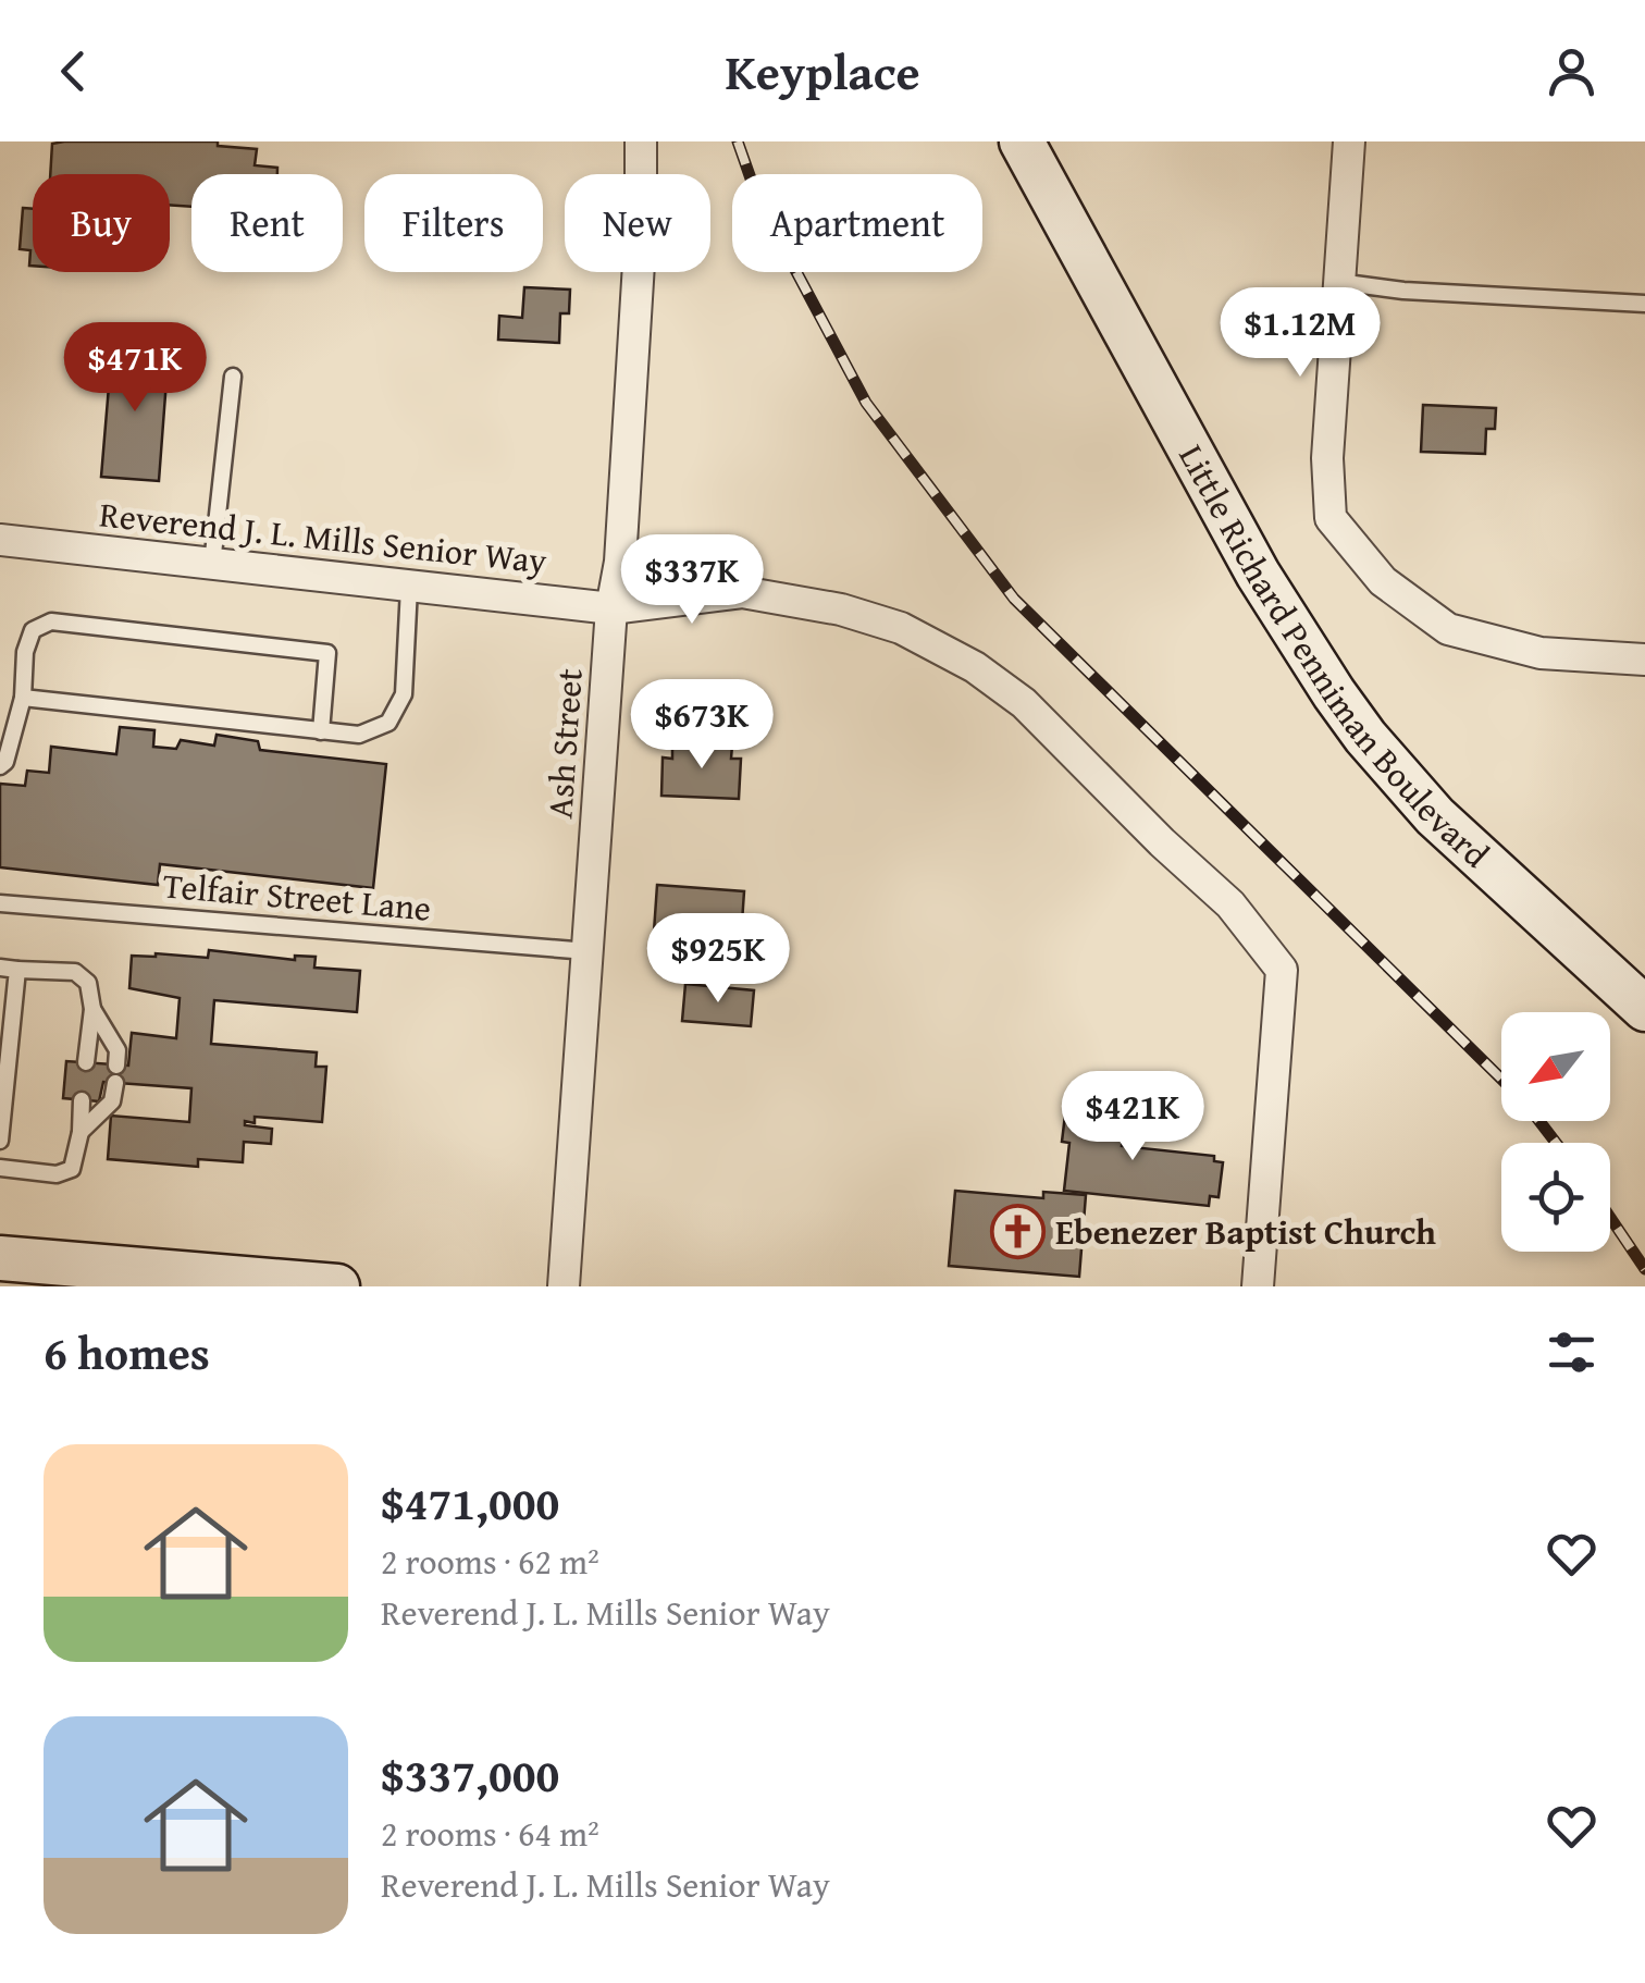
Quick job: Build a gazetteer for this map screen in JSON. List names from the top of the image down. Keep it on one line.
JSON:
{"streets":{"street":["Reverend J. L. Mills Senior Way","Little Richard Penniman Boulevard","Ash Street"],"lane":["Telfair Street Lane"]},"crossings":[["Reverend J. L. Mills Senior Way","Ash Street"],["Ash Street","Telfair Street Lane"]],"places":{"church":["Ebenezer Baptist Church"]},"north":"bottom left","page":{"header":"Keyplace","chip":["Buy","Rent","Filters","New","Apartment"],"price":["$1.12M","$471K","$337K","$673K","$925K","$421K"],"heading":"6 homes","list":[{"name":"$471,000","note":"2 rooms · 62 m² · Reverend J. L. Mills Senior Way"},{"name":"$337,000","note":"2 rooms · 64 m² · Reverend J. L. Mills Senior Way"}]}}
